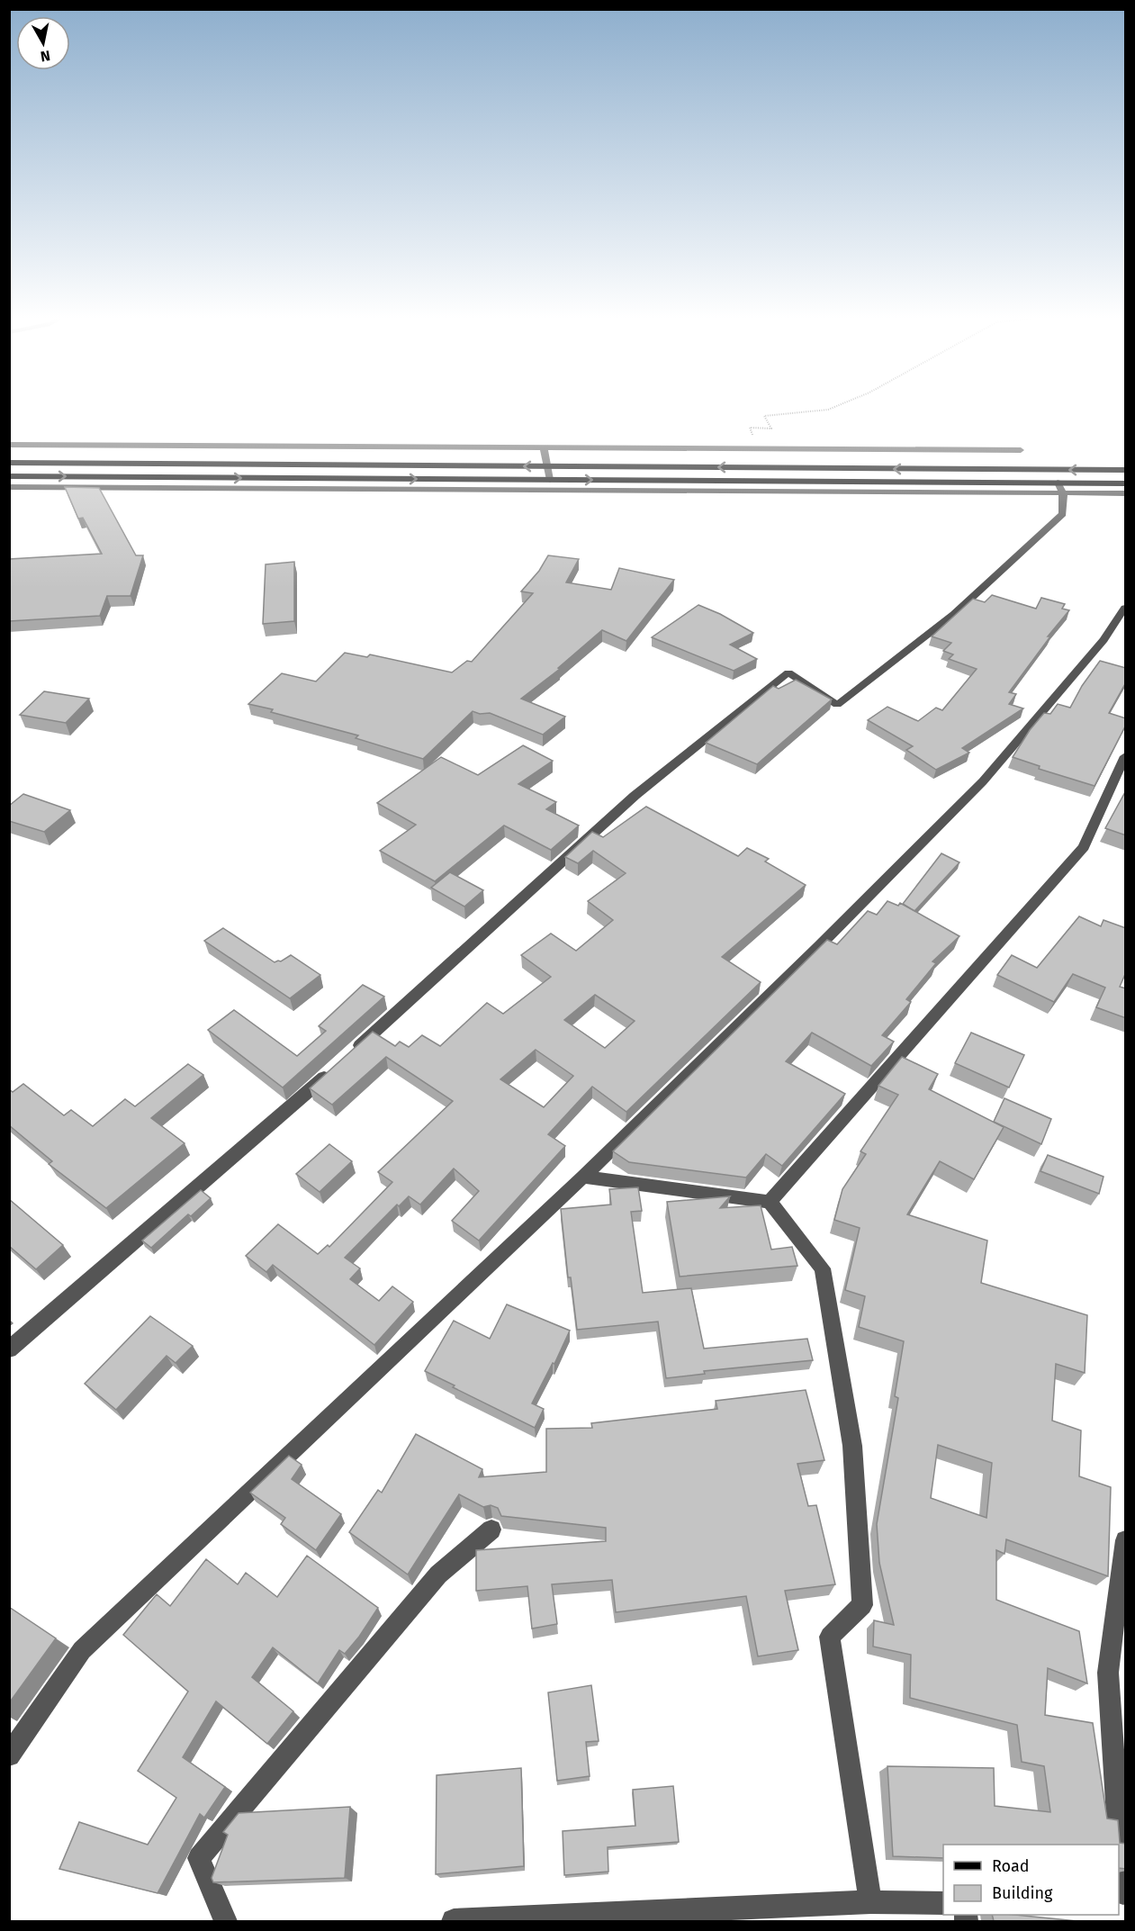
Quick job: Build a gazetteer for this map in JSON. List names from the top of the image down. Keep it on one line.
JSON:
{"legend":["Road","Building"],"north":"bottom"}
